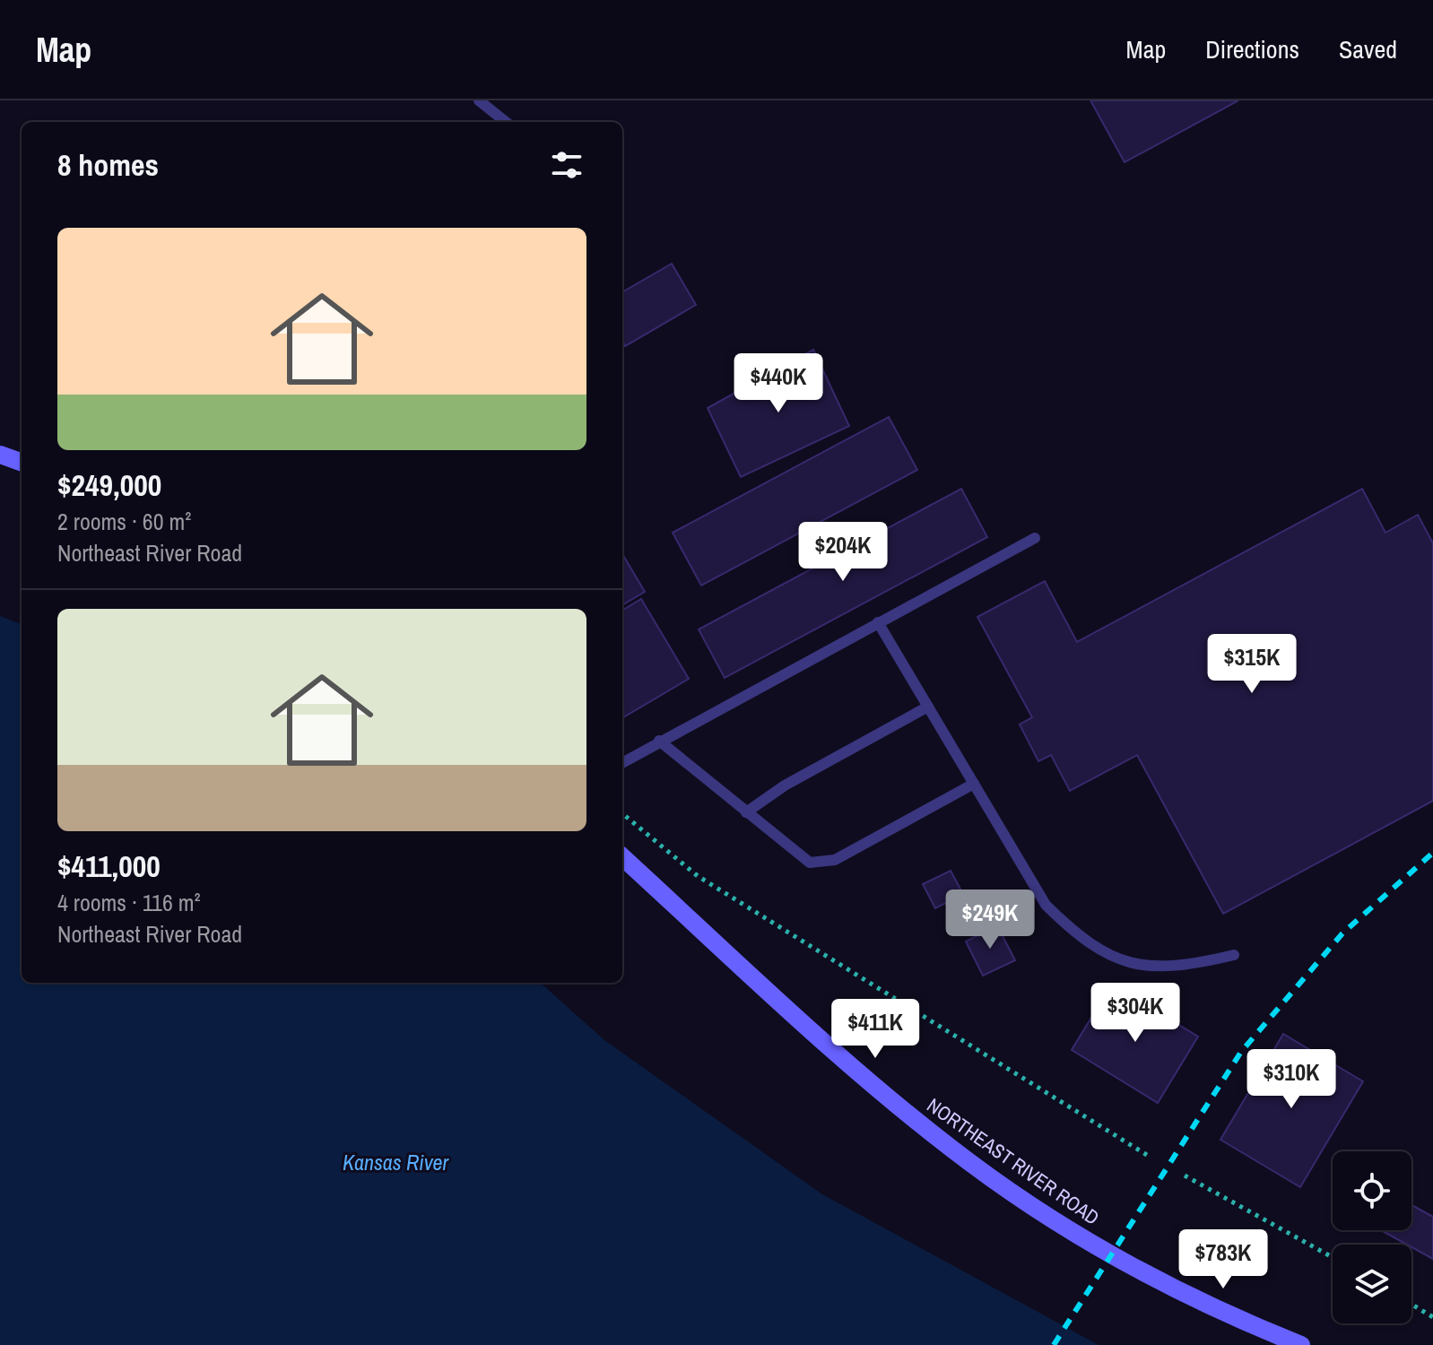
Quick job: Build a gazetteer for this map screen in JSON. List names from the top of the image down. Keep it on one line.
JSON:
{"streets":{"street":["NORTHEAST RIVER ROAD"]},"water":["Kansas River"],"page":{"header":"Map","nav":["Map","Directions","Saved"],"heading":"8 homes","list":[{"name":"$249,000","note":"2 rooms · 60 m² · Northeast River Road"},{"name":"$411,000","note":"4 rooms · 116 m² · Northeast River Road"}],"price":["$440K","$204K","$315K","$249K","$304K","$411K","$310K","$783K"]}}
